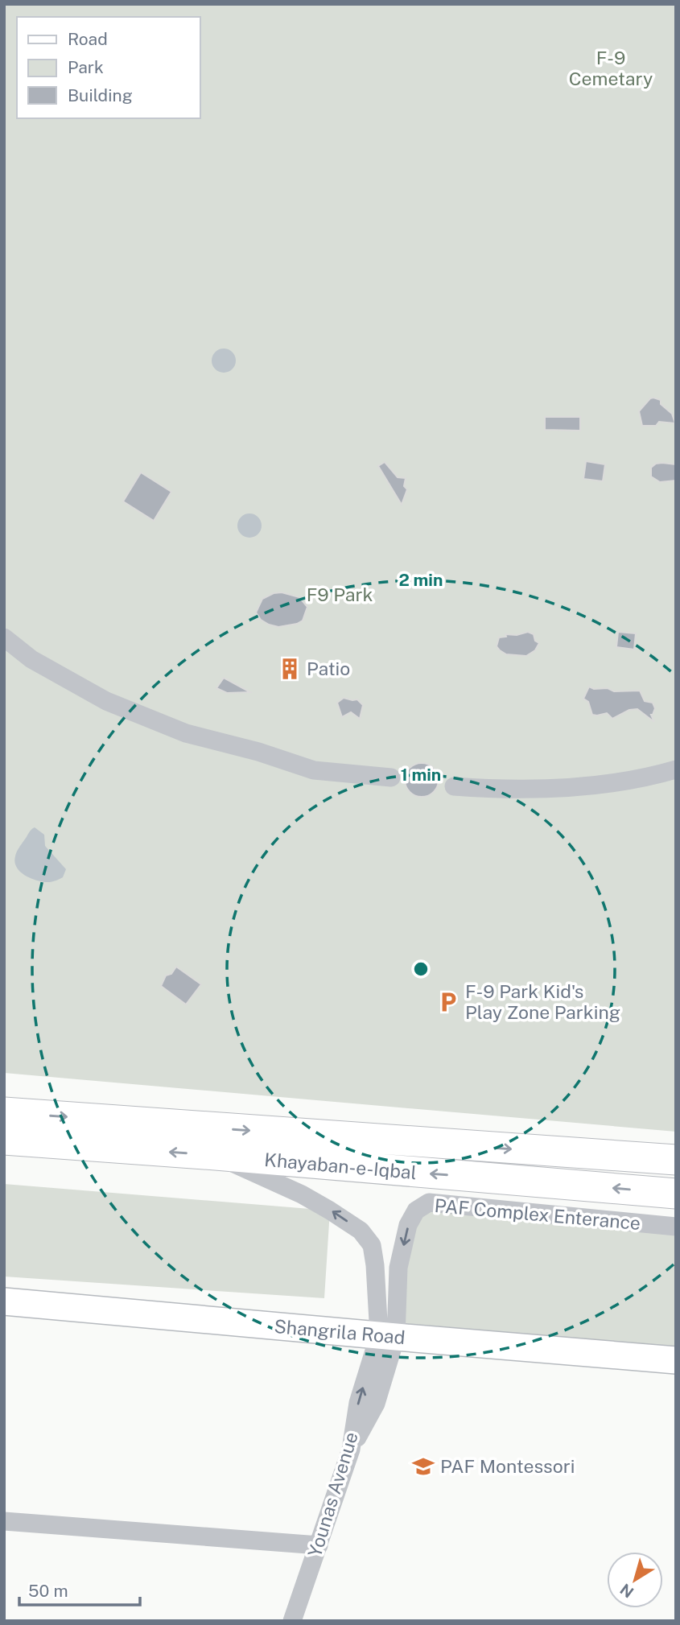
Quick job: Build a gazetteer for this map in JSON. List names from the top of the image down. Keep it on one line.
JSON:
{"streets":{"main road":["Khayaban-e-Iqbal"],"street":["PAF Complex Enterance","Shangrila Road","Younas Avenue"]},"crossings":[["PAF Complex Enterance","Shangrila Road"],["PAF Complex Enterance","Younas Avenue"]],"parks":["F-9 Cemetary","F9 Park"],"places":{"building":["Patio"],"parking":["F-9 Park Kid's Play Zone Parking"],"school or university":["PAF Montessori"]},"legend":["Road","Park","Building"],"scale_bar":"50 m","north":"bottom left","rings":["2 min","1 min"]}
